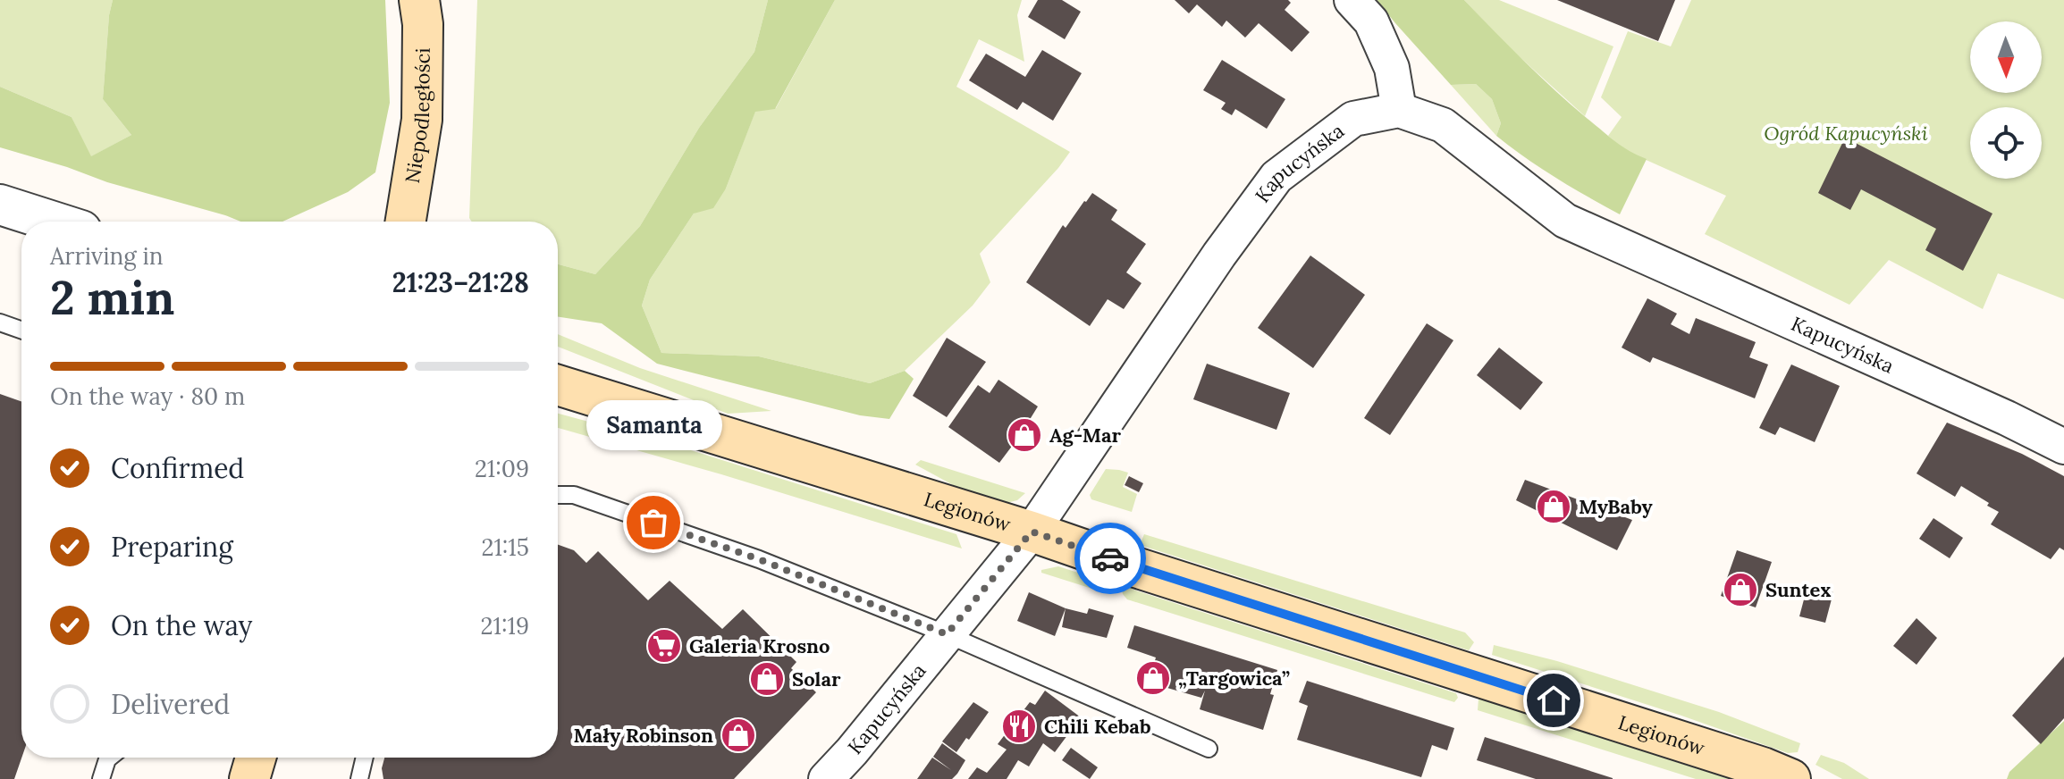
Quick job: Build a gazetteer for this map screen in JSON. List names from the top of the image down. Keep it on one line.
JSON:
{"streets":{"main road":["Niepodległości","Legionów"],"street":["Kapucyńska"]},"crossings":[["Kapucyńska","Legionów"]],"parks":["Ogród Kapucyński"],"places":{"shop":["Ag-Mar","MyBaby","Suntex","„Targowica”","Solar","Mały Robinson"],"other":["Samanta"],"supermarket":["Galeria Krosno"],"restaurant":["Chili Kebab"]},"north":"bottom","page":{"heading":["2 min","Arriving in","21:23–21:28"],"bar":"On the way · 80 m","bubble":"Samanta","list":[["Confirmed","21:09"],["Preparing","21:15"],["On the way","21:19"],"Delivered"]}}
